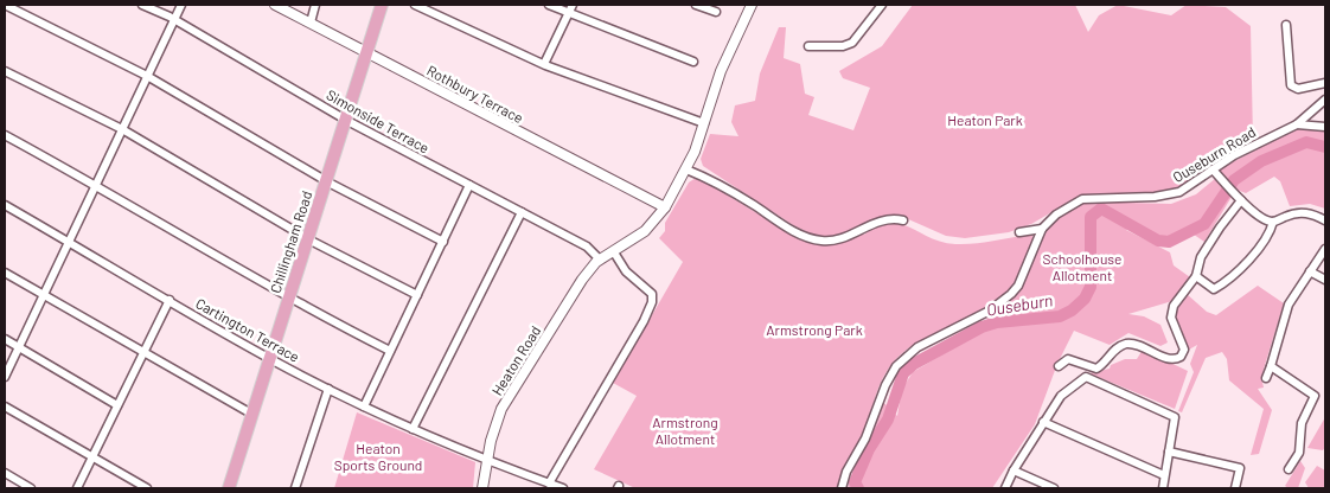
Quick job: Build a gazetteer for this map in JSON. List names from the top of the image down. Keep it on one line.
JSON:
{"streets":{"main road":["Chillingham Road"],"street":["Rothbury Terrace","Simonside Terrace","Ouseburn Road","Cartington Terrace","Heaton Road"]},"crossings":[["Rothbury Terrace","Chillingham Road"],["Simonside Terrace","Chillingham Road"],["Simonside Terrace","Heaton Road"],["Chillingham Road","Cartington Terrace"],["Cartington Terrace","Heaton Road"]],"water":["Ouseburn"],"parks":["Heaton Park","Schoolhouse Allotment","Armstrong Park","Armstrong Allotment","Heaton Sports Ground"]}
